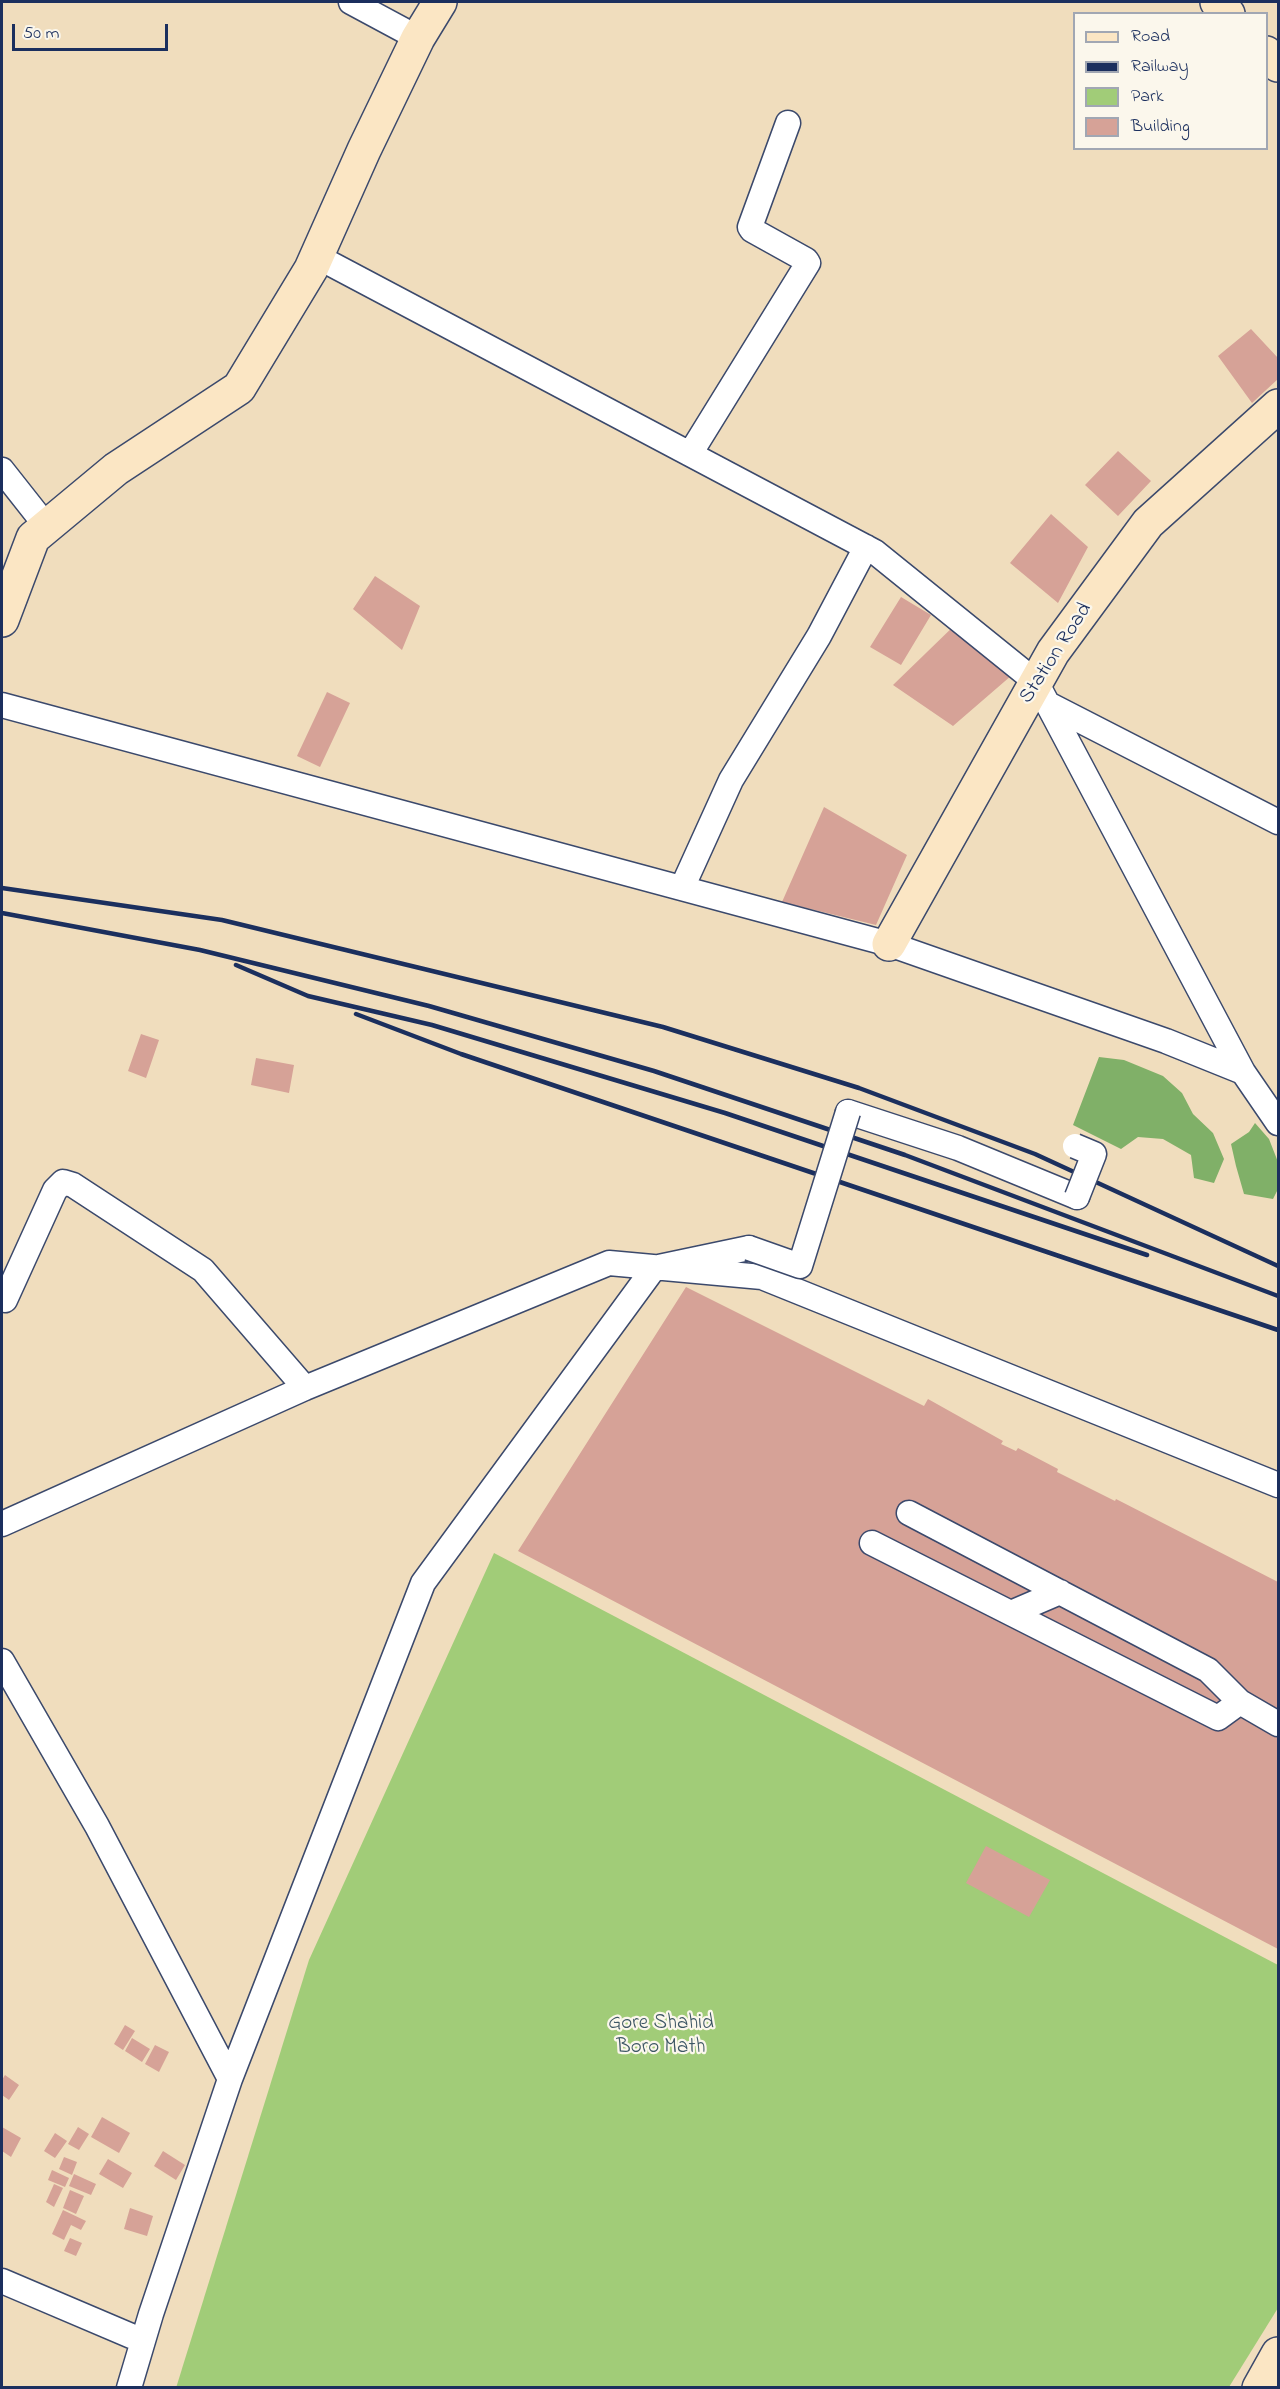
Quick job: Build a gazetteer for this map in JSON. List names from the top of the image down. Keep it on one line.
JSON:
{"streets":{"street":["Station Road"]},"parks":["Gore Shahid Boro Math"],"legend":["Road","Railway","Park","Building"],"scale_bar":"50 m"}
